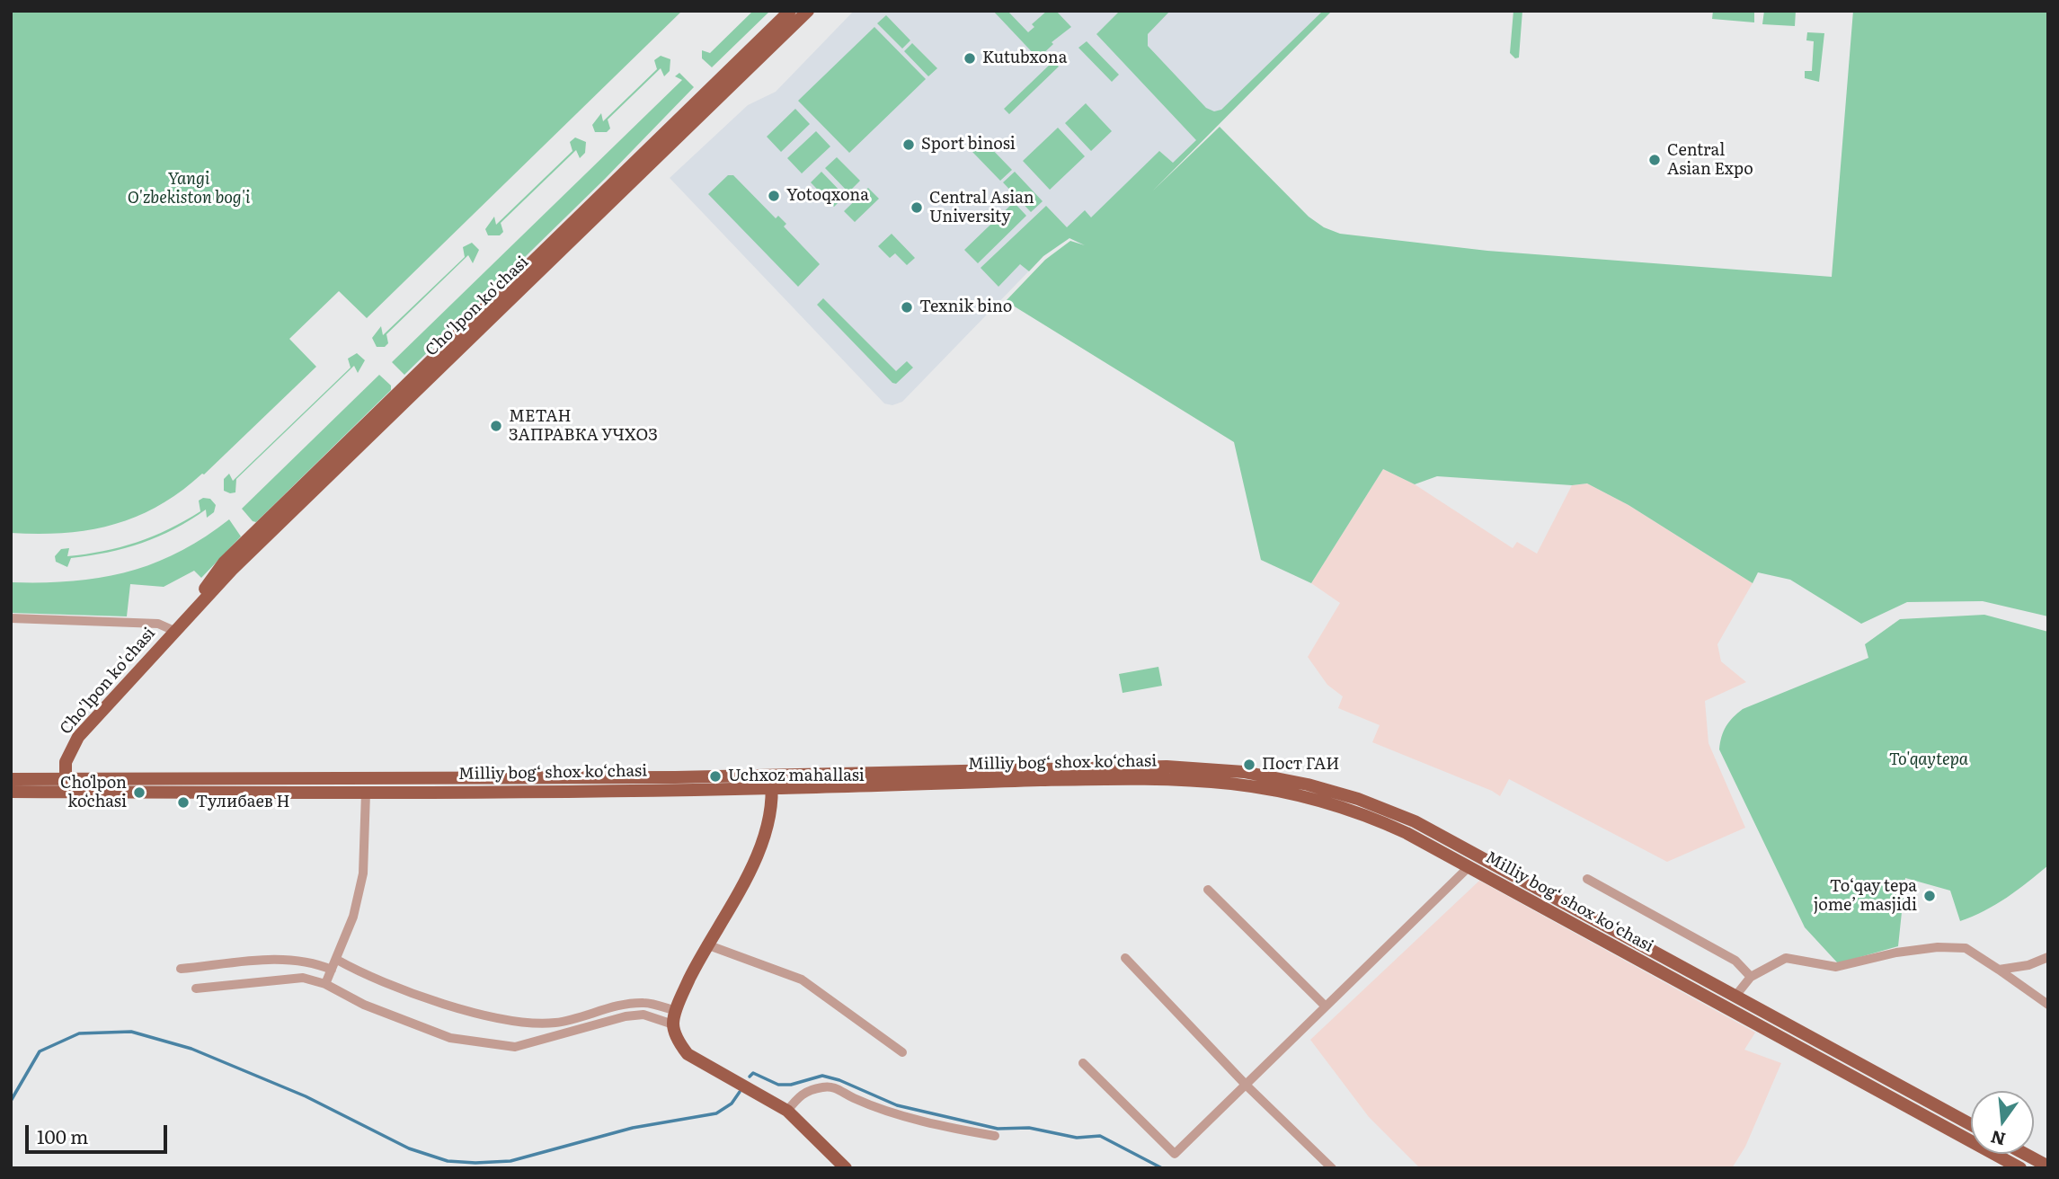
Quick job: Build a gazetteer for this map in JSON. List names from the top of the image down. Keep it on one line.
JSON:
{"streets":{"main road":["Cho'lpon ko'chasi","Milliy bog‘ shox ko‘chasi"]},"crossings":[["Cho'lpon ko'chasi","Milliy bog‘ shox ko‘chasi"]],"parks":["Yangi O'zbekiston bog'i","To'qaytepa"],"places":["Kutubxona","Sport binosi","Central Asian Expo","Yotoqxona","Central Asian University","Texnik bino","МЕТАН ЗАПРАВКА УЧХОЗ","Пост ГАИ","Uchxoz mahallasi","Choʻlpon koʻchasi","Тулибаев Н","To‘qay tepa jome’ masjidi"],"scale_bar":"100 m","north":"bottom"}
